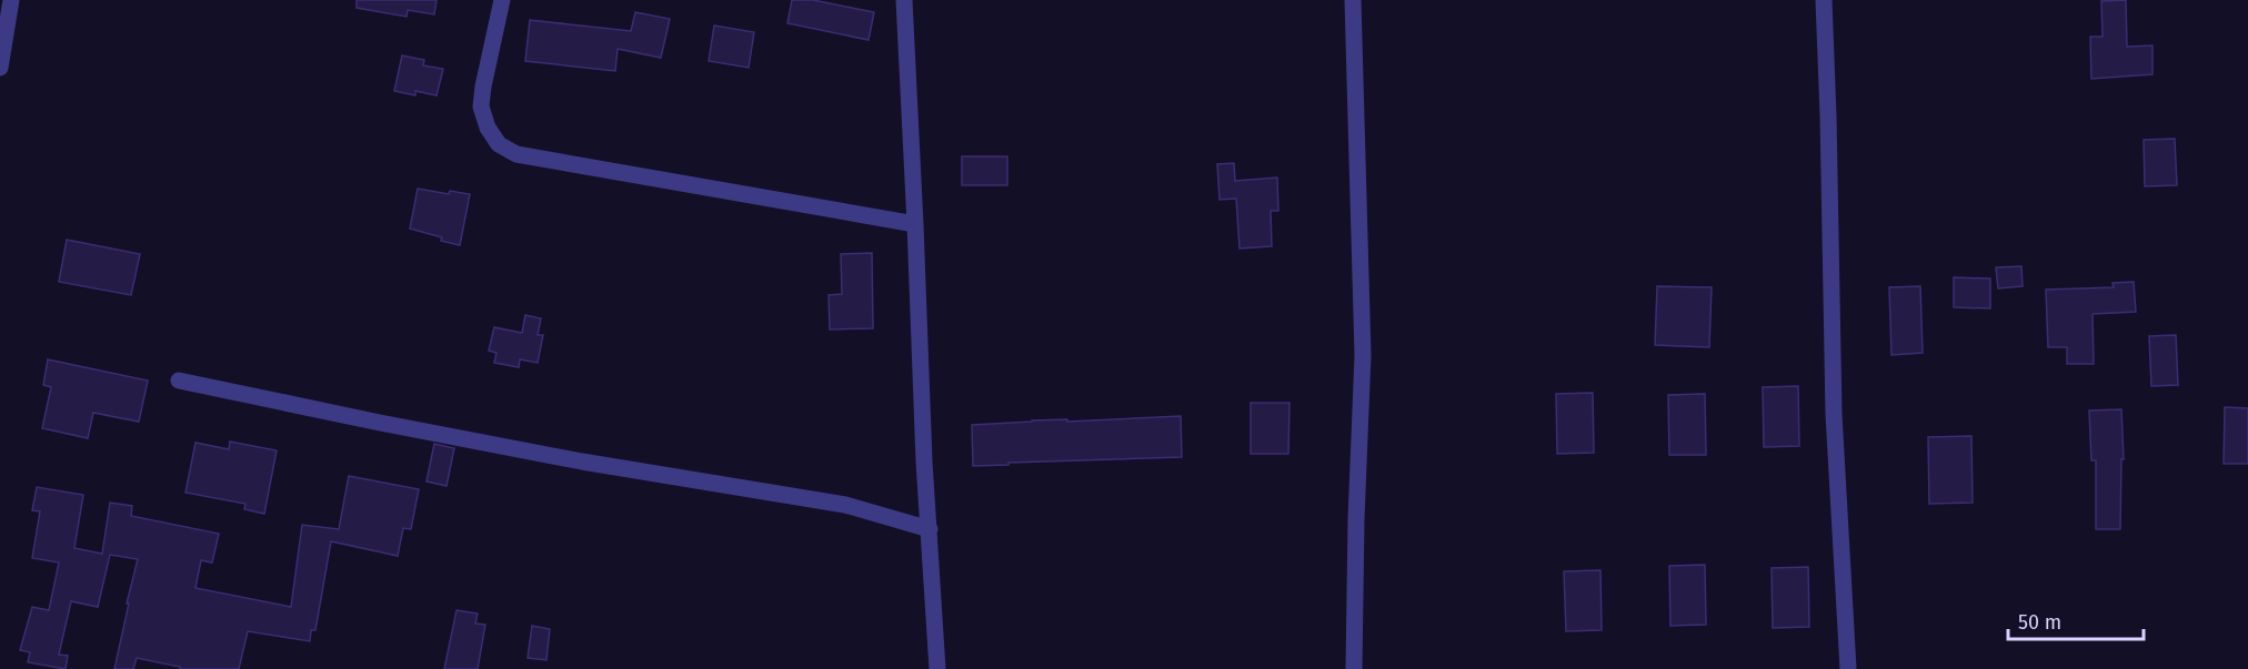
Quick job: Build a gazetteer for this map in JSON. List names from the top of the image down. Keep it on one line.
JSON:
{"scale_bar":"50 m"}
